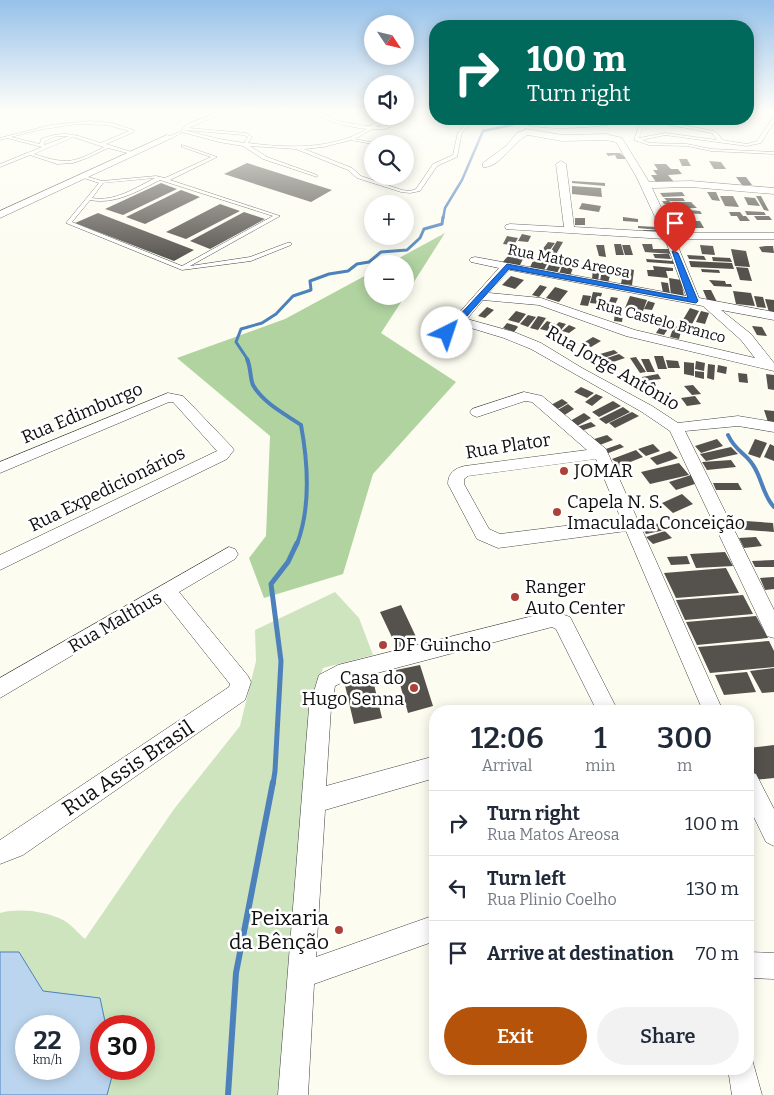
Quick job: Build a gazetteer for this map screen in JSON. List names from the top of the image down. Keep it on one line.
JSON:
{"streets":{"street":["Rua Matos Areosa","Rua Castelo Branco","Rua Jorge Antônio","Rua Edimburgo","Rua Plator","Rua Expedicionários","Rua Malthus","Rua Assis Brasil"]},"crossings":[["Rua Edimburgo","Rua Expedicionários"],["Rua Malthus","Rua Assis Brasil"]],"places":["JOMAR","Capela N. S. Imaculada Conceição","Ranger Auto Center","DF Guincho","Casa do Hugo Senna","Peixaria da Bênção"],"north":"bottom right","page":{"map_buttons":["+","−"],"turn":["100 m","Turn right"],"eta":["12:06","Arrival","1","min","300","m"],"list":[{"name":"Turn right","note":"Rua Matos Areosa","value":"100 m"},{"name":"Turn left","note":"Rua Plinio Coelho","value":"130 m"},{"name":"Arrive at destination","value":"70 m"}],"buttons":["Exit","Share"],"speed":"22 km/h","limit":"30"}}
